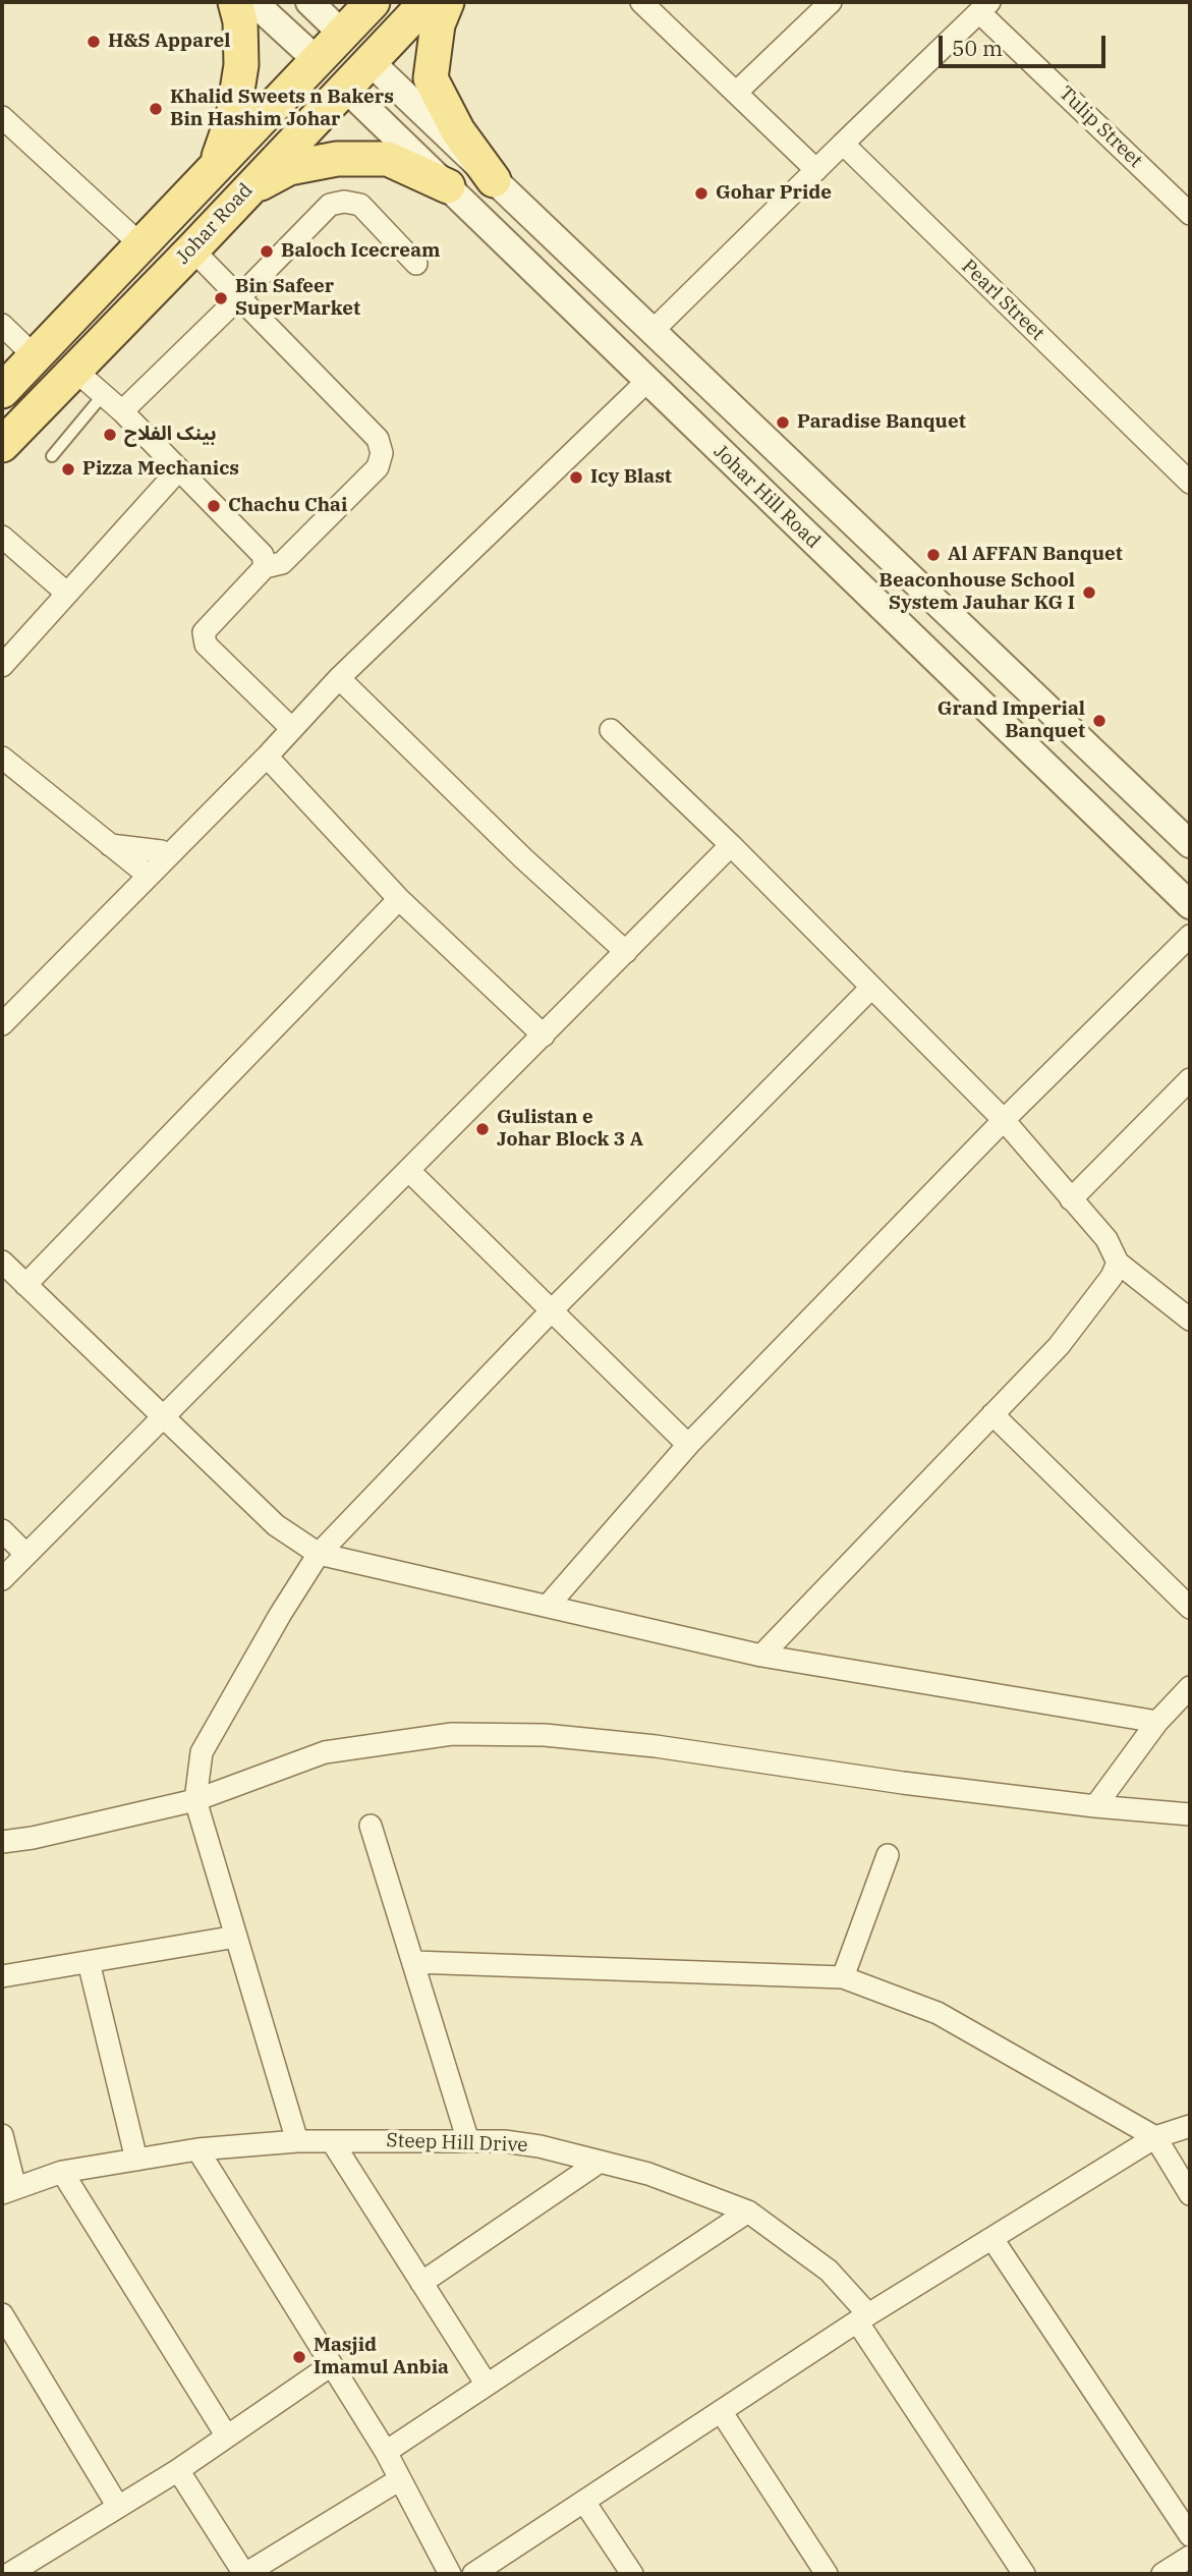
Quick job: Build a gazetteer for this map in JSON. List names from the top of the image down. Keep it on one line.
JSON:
{"streets":{"main road":["Johar Road"],"street":["Tulip Street","Pearl Street","Johar Hill Road","Steep Hill Drive"]},"crossings":[["Johar Road","Johar Hill Road"]],"places":["H&S Apparel","Khalid Sweets n Bakers Bin Hashim Johar","Gohar Pride","Baloch Icecream","Bin Safeer SuperMarket","Paradise Banquet","بینک الفلاح","Pizza Mechanics","Icy Blast","Chachu Chai","Al AFFAN Banquet","Beaconhouse School System Jauhar KG I","Grand Imperial Banquet","Gulistan e Johar Block 3 A","Masjid Imamul Anbia"],"scale_bar":"50 m"}
